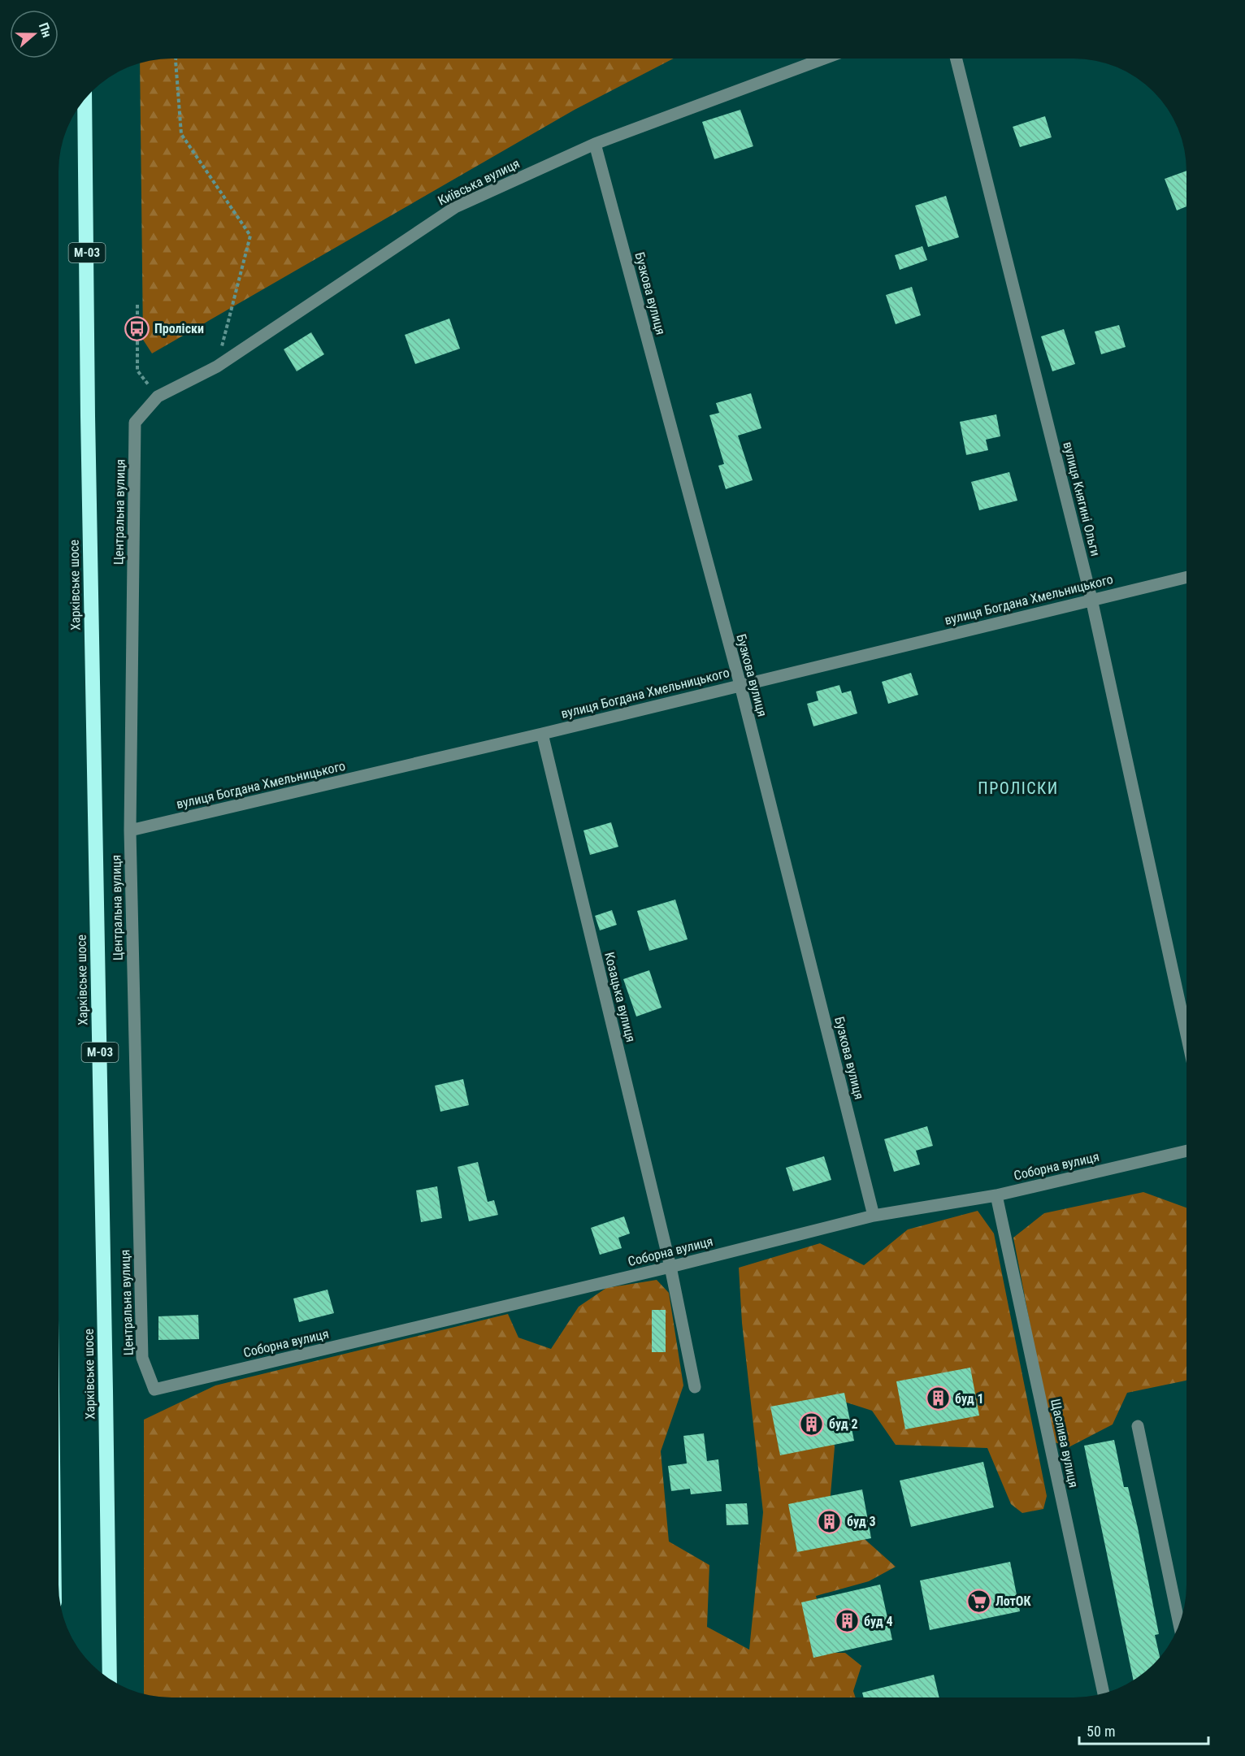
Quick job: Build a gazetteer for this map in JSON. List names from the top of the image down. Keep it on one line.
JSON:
{"streets":{"highway":["М-03","Харківське шосе"],"street":["Київська вулиця","Бузкова вулиця","вулиця Княгині Ольги","Центральна вулиця","вулиця Богдана Хмельницького","Козацька вулиця","Соборна вулиця","Щаслива вулиця"]},"crossings":[["Київська вулиця","Бузкова вулиця"],["Київська вулиця","Центральна вулиця"],["Бузкова вулиця","вулиця Богдана Хмельницького"],["Бузкова вулиця","Соборна вулиця"],["вулиця Княгині Ольги","вулиця Богдана Хмельницького"],["Центральна вулиця","вулиця Богдана Хмельницького"],["Центральна вулиця","Соборна вулиця"],["вулиця Богдана Хмельницького","Козацька вулиця"],["Козацька вулиця","Соборна вулиця"],["Соборна вулиця","Щаслива вулиця"]],"districts":["ПРОЛІСКИ"],"places":{"bus stop":["Проліски"],"building":["буд 1","буд 2","буд 3","буд 4"],"supermarket":["ЛотОК"]},"scale_bar":"50 m","north":"right"}
